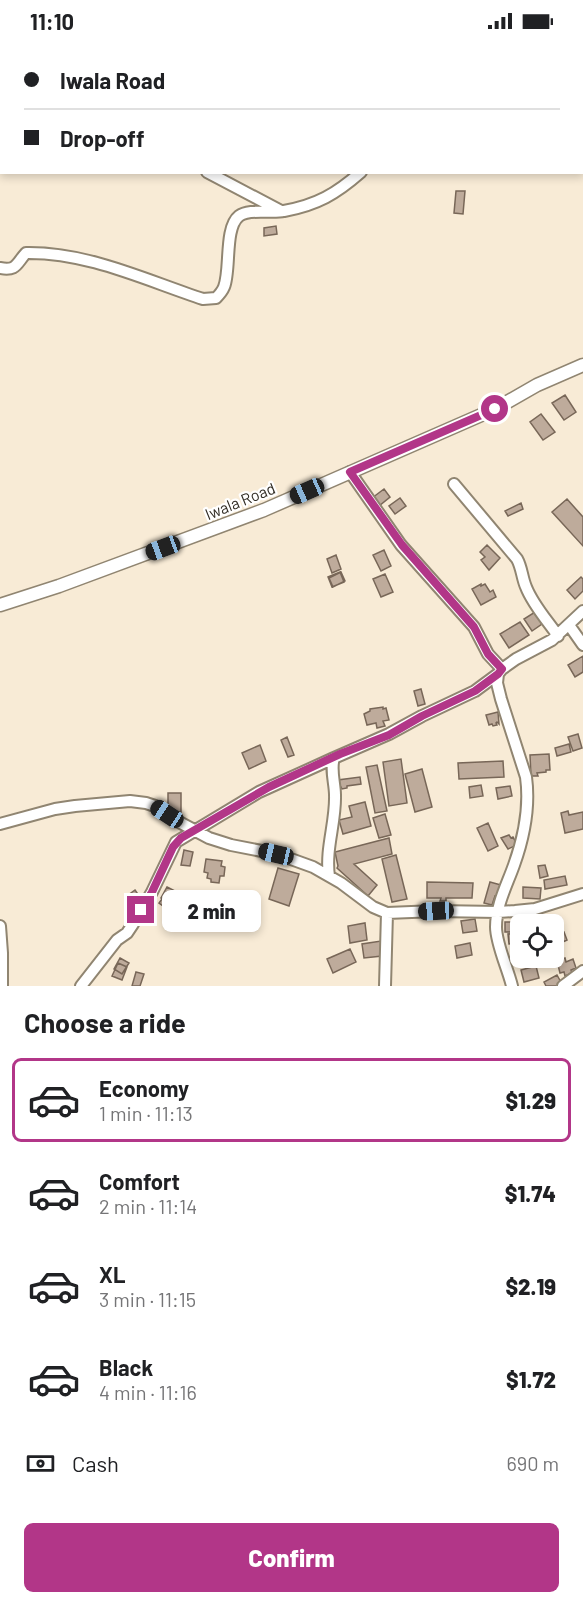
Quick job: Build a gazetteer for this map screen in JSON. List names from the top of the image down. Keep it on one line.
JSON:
{"streets":{"street":["Iwala Road"]},"page":{"status":"11:10","banner":["Iwala Road","Drop-off"],"bubble":"2 min","heading":"Choose a ride","list":[{"name":"Economy","note":"1 min · 11:13","value":"$1.29"},{"name":"Comfort","note":"2 min · 11:14","value":"$1.74"},{"name":"XL","note":"3 min · 11:15","value":"$2.19"},{"name":"Black","note":"4 min · 11:16","value":"$1.72"}],"pay":["Cash","690 m"],"buttons":"Confirm"}}
